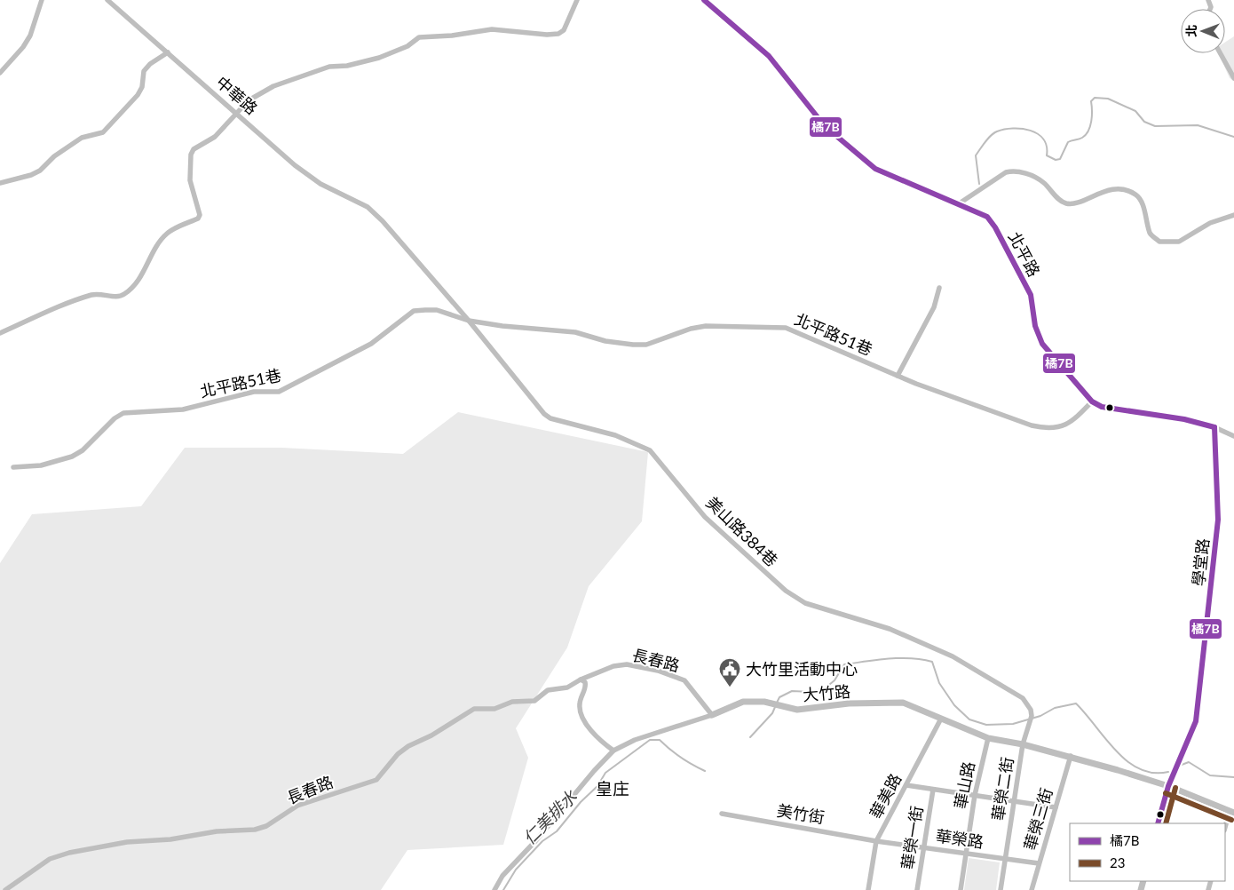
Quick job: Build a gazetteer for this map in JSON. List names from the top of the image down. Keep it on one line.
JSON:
{"streets":{"street":["中華路","北平路","北平路51巷","美山路384巷","學堂路","長春路","大竹路","華山路","華榮二街","華美路","美竹街","華榮三街","華榮一街","華榮路"]},"crossings":[["中華路","北平路51巷"],["中華路","美山路384巷"],["北平路","北平路51巷"],["北平路51巷","美山路384巷"],["美山路384巷","華榮二街"],["學堂路","大竹路"],["長春路","大竹路"],["大竹路","華山路"],["大竹路","華榮二街"],["大竹路","華美路"],["大竹路","華榮三街"],["華山路","華榮路"],["華榮二街","華榮路"],["華美路","美竹街"],["華美路","華榮路"],["美竹街","華榮路"],["華榮三街","華榮路"],["華榮一街","華榮路"]],"districts":["皇庄"],"water":["仁美排水"],"places":{"public building":["大竹里活動中心"]},"lines":["transit line 橘7B","transit line 23"],"legend":["橘7B","23"],"north":"left"}
